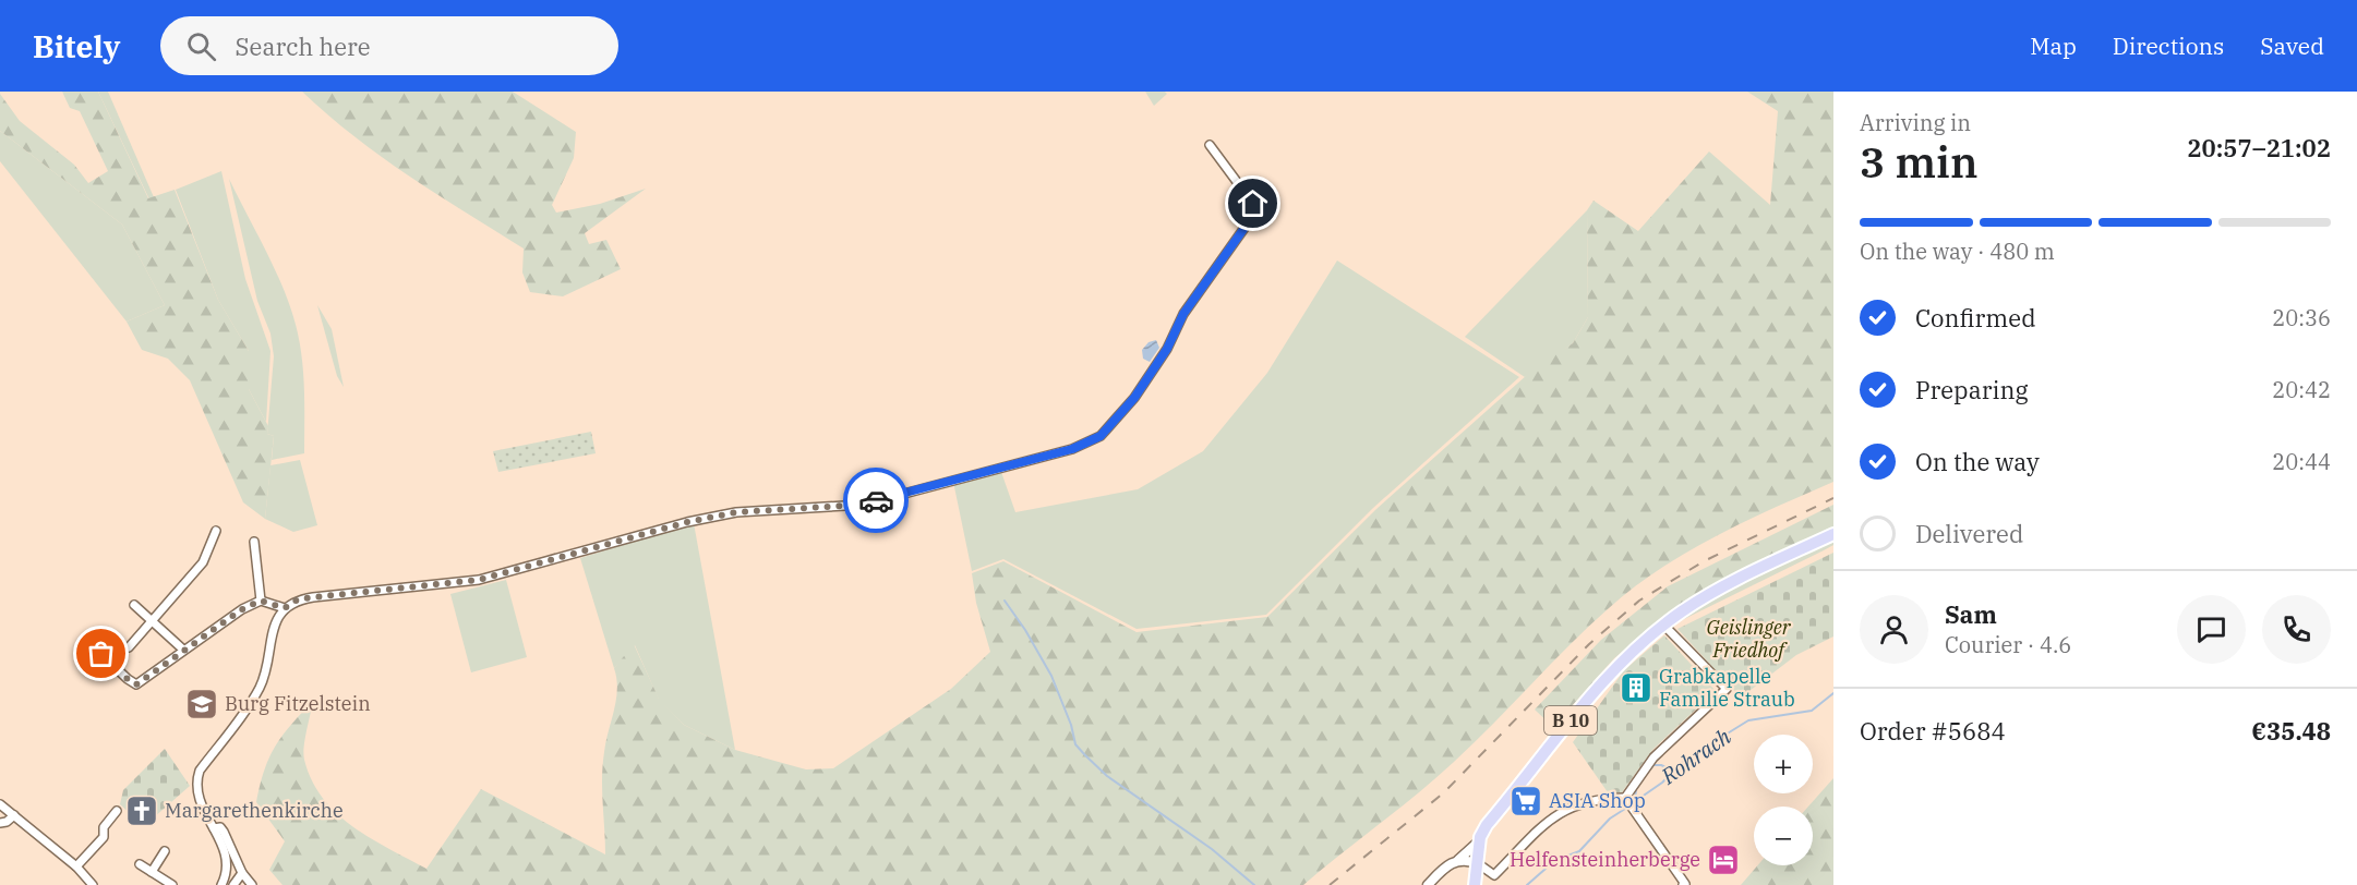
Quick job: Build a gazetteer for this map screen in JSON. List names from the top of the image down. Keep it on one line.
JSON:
{"streets":{"main road":["B 10"]},"water":["Rohrach"],"parks":["Geislinger Friedhof"],"places":{"building":["Grabkapelle Familie Straub"],"school or university":["Burg Fitzelstein"],"supermarket":["ASIA Shop"],"church":["Margarethenkirche"],"hotel":["Helfensteinherberge"]},"page":{"header":"Bitely","search":"Search here","nav":["Map","Directions","Saved"],"heading":["3 min","Arriving in","20:57–21:02"],"panel":["Sam","Courier · 4.6","Order #5684","€35.48"],"bar":"On the way · 480 m","list":[["Confirmed","20:36"],["Preparing","20:42"],["On the way","20:44"],"Delivered"],"map_buttons":["+","−"]}}
